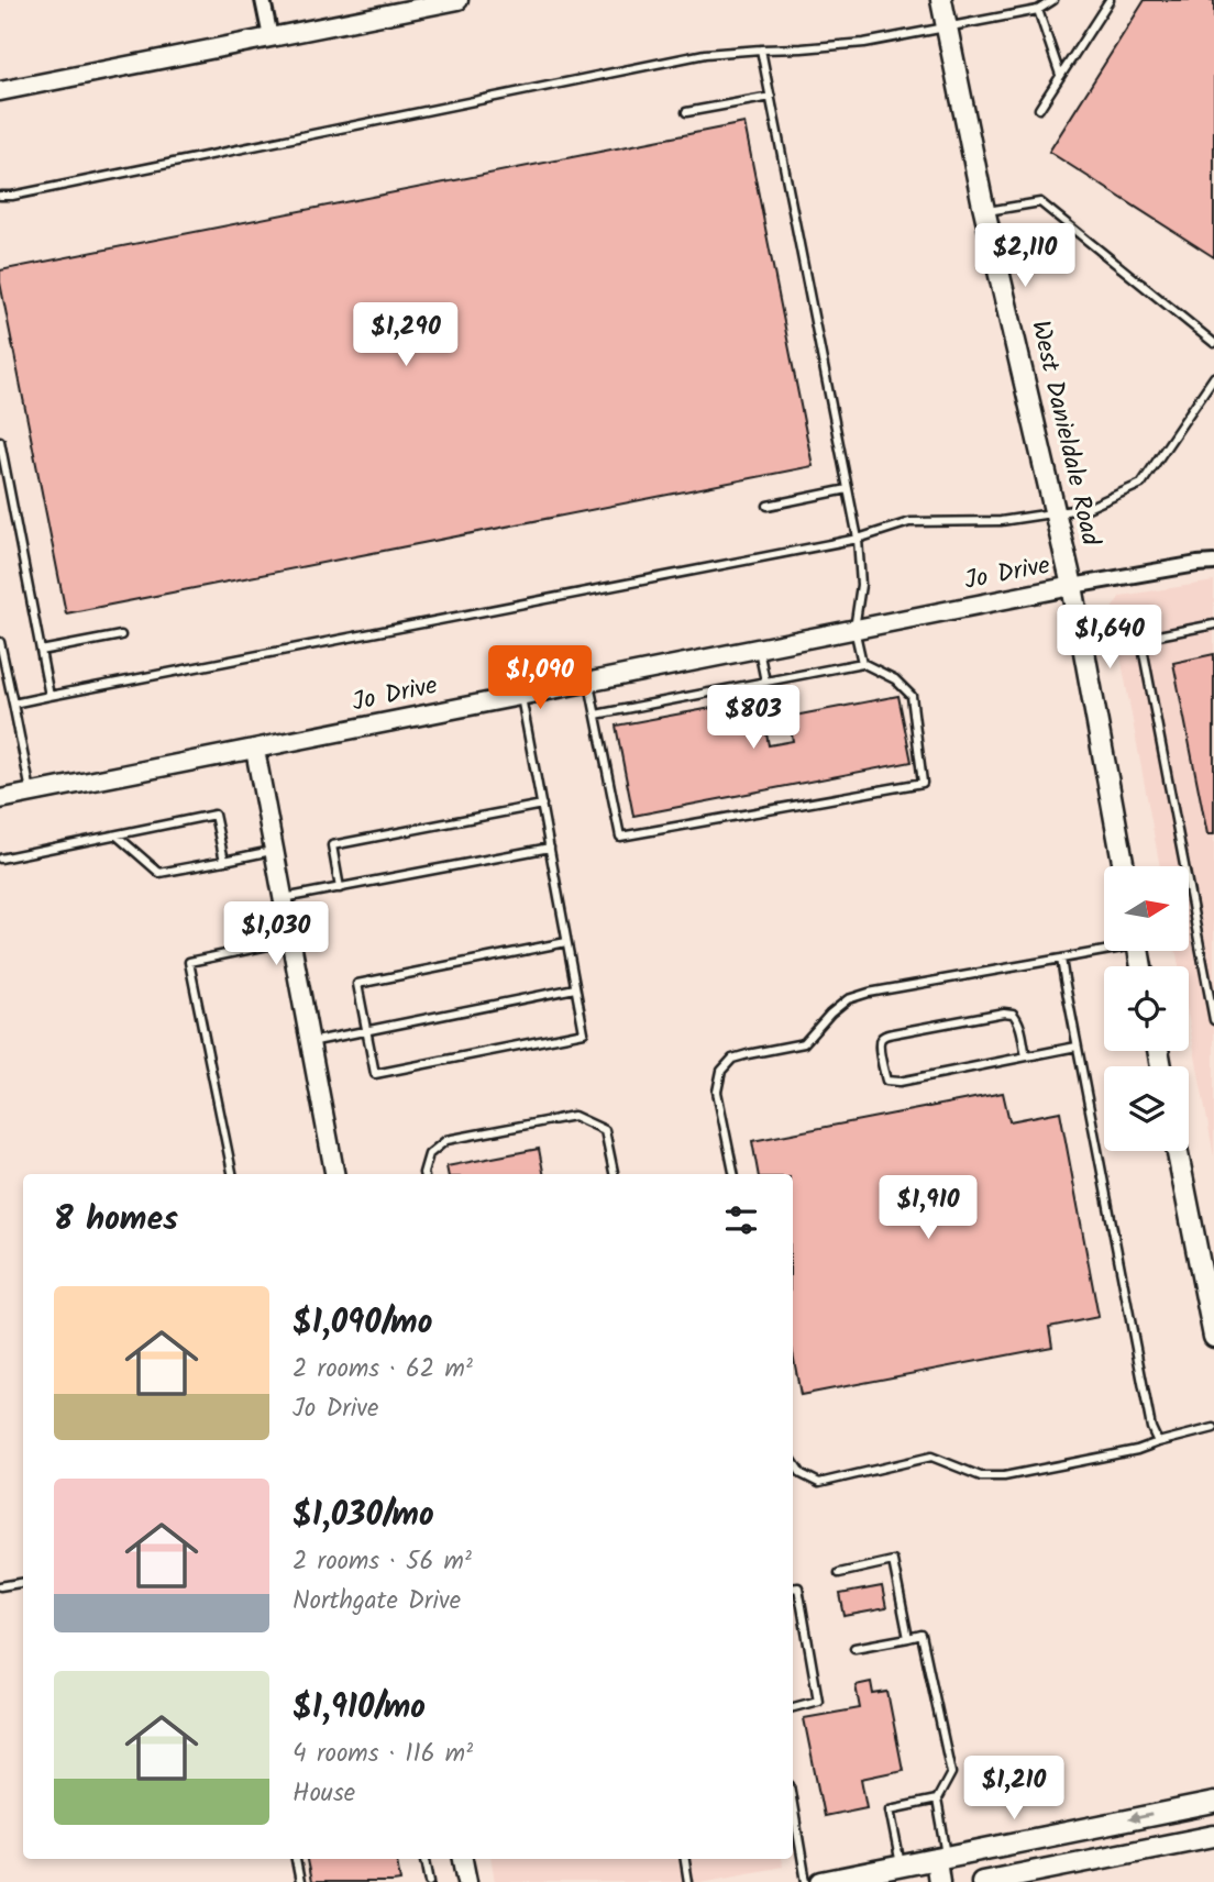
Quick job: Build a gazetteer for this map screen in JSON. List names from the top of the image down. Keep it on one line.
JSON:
{"streets":{"main road":["West Danieldale Road"],"street":["Jo Drive"]},"crossings":[["West Danieldale Road","Jo Drive"]],"north":"right","page":{"price":["$2,110","$1,290","$1,640","$1,090","$803","$1,030","$1,910","$1,210"],"heading":"8 homes","list":[{"name":"$1,090/mo","note":"2 rooms · 62 m² · Jo Drive"},{"name":"$1,030/mo","note":"2 rooms · 56 m² · Northgate Drive"},{"name":"$1,910/mo","note":"4 rooms · 116 m² · House"}]}}
